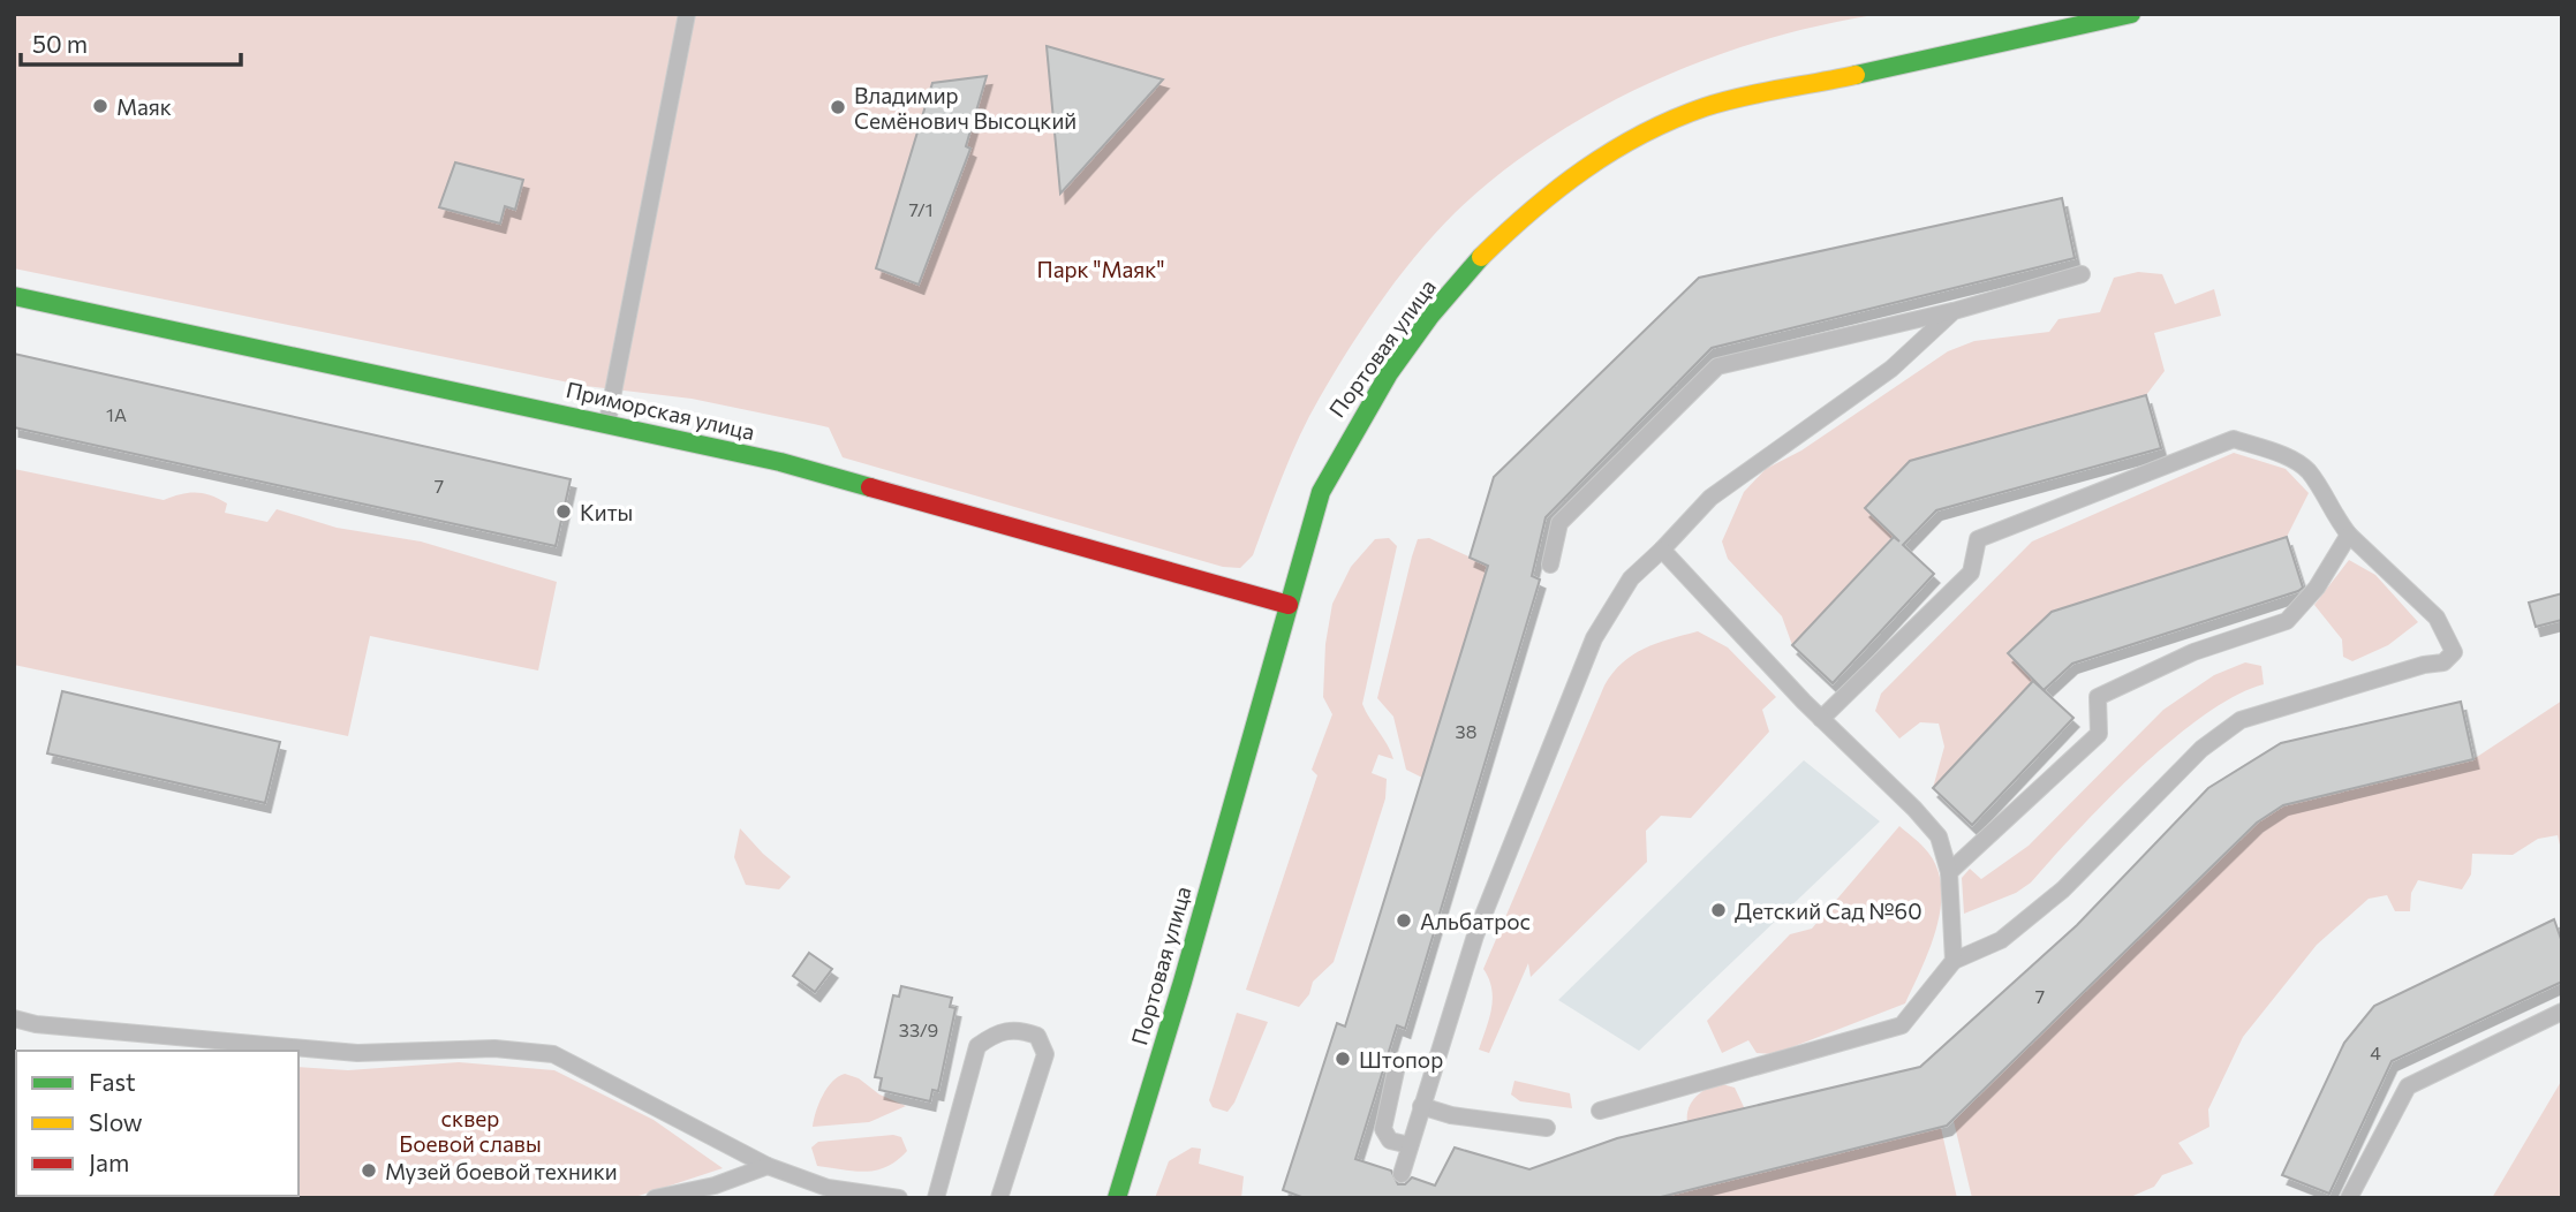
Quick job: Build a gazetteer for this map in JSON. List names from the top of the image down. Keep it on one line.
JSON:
{"streets":{"street":["Портовая улица","Приморская улица"]},"crossings":[["Портовая улица","Приморская улица"]],"parks":["Парк \"Маяк\"","сквер Боевой славы"],"places":["Маяк","Владимир Семёнович Высоцкий","Киты","Детский Сад №60","Альбатрос","Штопор","Музей боевой техники"],"house_numbers":["7/1","1А","7","38","7","33/9","4"],"legend":["Fast","Slow","Jam"],"scale_bar":"50 m"}
